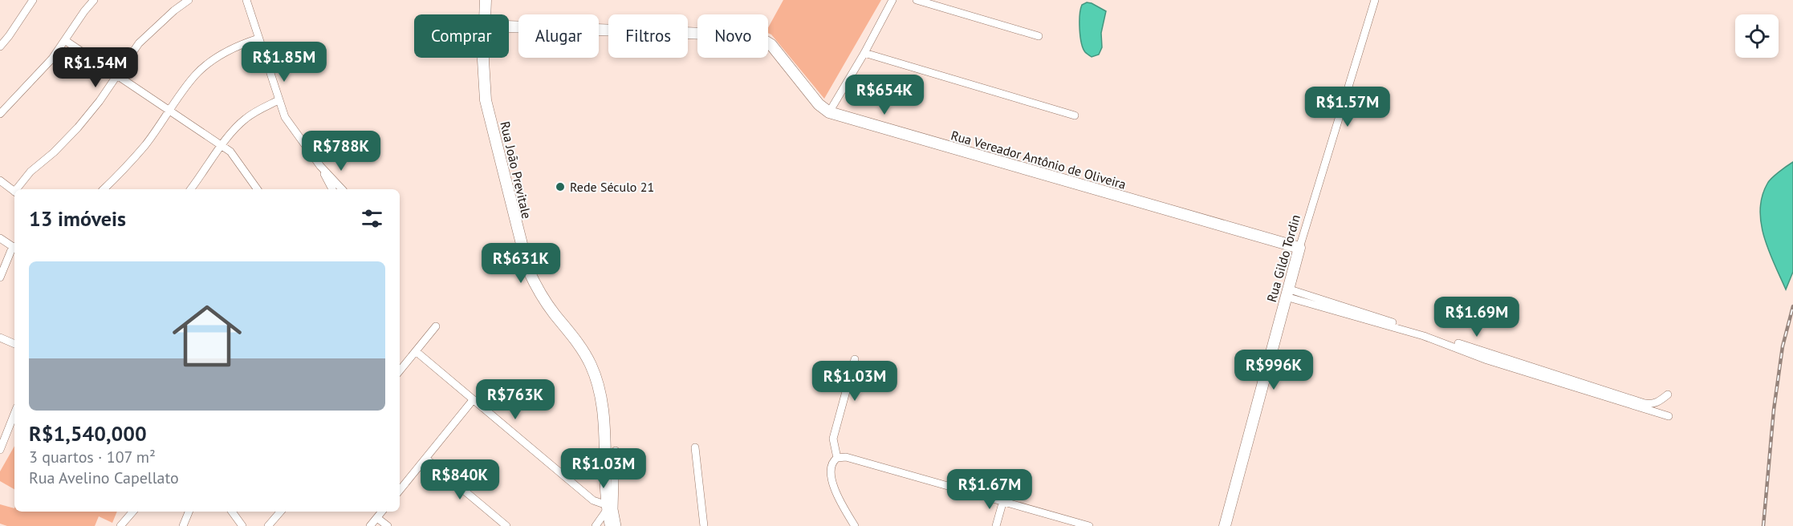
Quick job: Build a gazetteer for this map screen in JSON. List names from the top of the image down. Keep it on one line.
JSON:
{"streets":{"main road":["Rua Vereador Antônio de Oliveira","Rua João Previtale","Rua Gildo Tordin"]},"crossings":[["Rua Vereador Antônio de Oliveira","Rua Gildo Tordin"]],"places":["Rede Século 21"],"page":{"chip":["Comprar","Alugar","Filtros","Novo"],"price":["R$1.85M","R$1.54M","R$654K","R$1.57M","R$788K","R$631K","R$1.69M","R$996K","R$1.03M","R$763K","R$1.03M","R$840K","R$1.67M"],"heading":"13 imóveis","list":[{"name":"R$1,540,000","note":"3 quartos · 107 m² · Rua Avelino Capellato"}]}}
